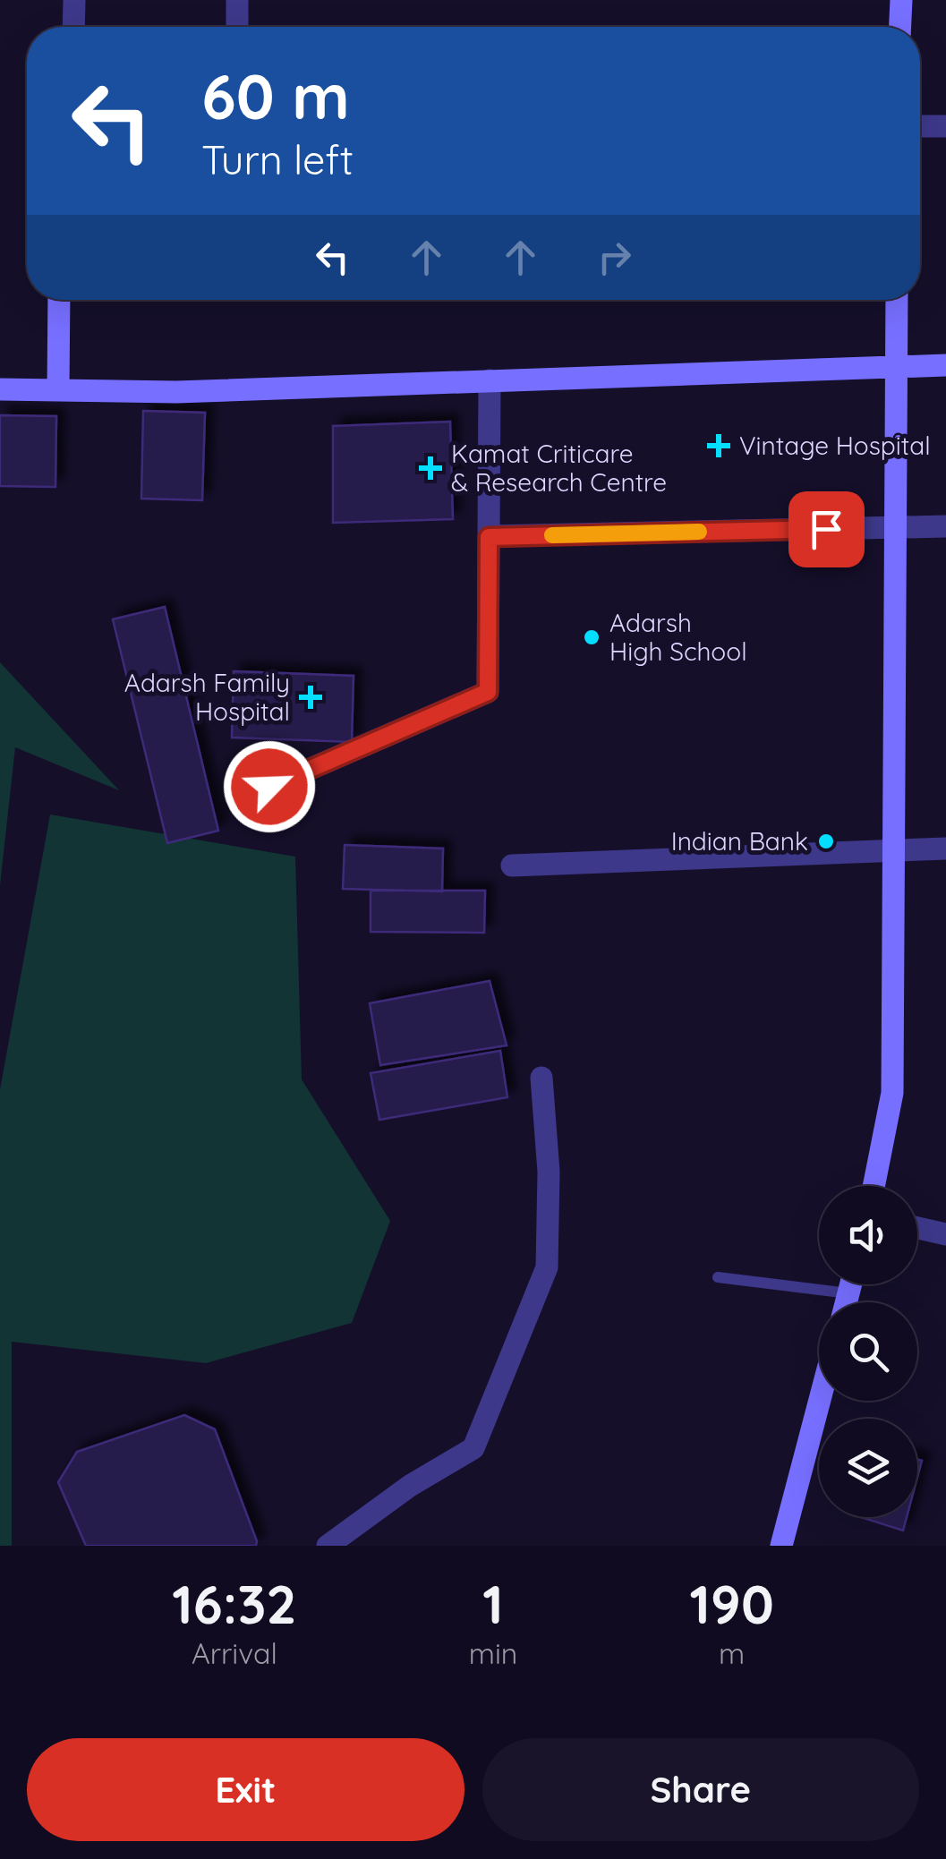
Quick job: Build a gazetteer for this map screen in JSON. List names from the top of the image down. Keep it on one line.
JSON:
{"places":{"health":["Vintage Hospital","Kamat Criticare & Research Centre","Adarsh Family Hospital"],"other":["Adarsh High School","Indian Bank"]},"page":{"turn":["60 m","Turn left"],"eta":["16:32","Arrival","1","min","190","m"],"buttons":["Exit","Share"]}}
